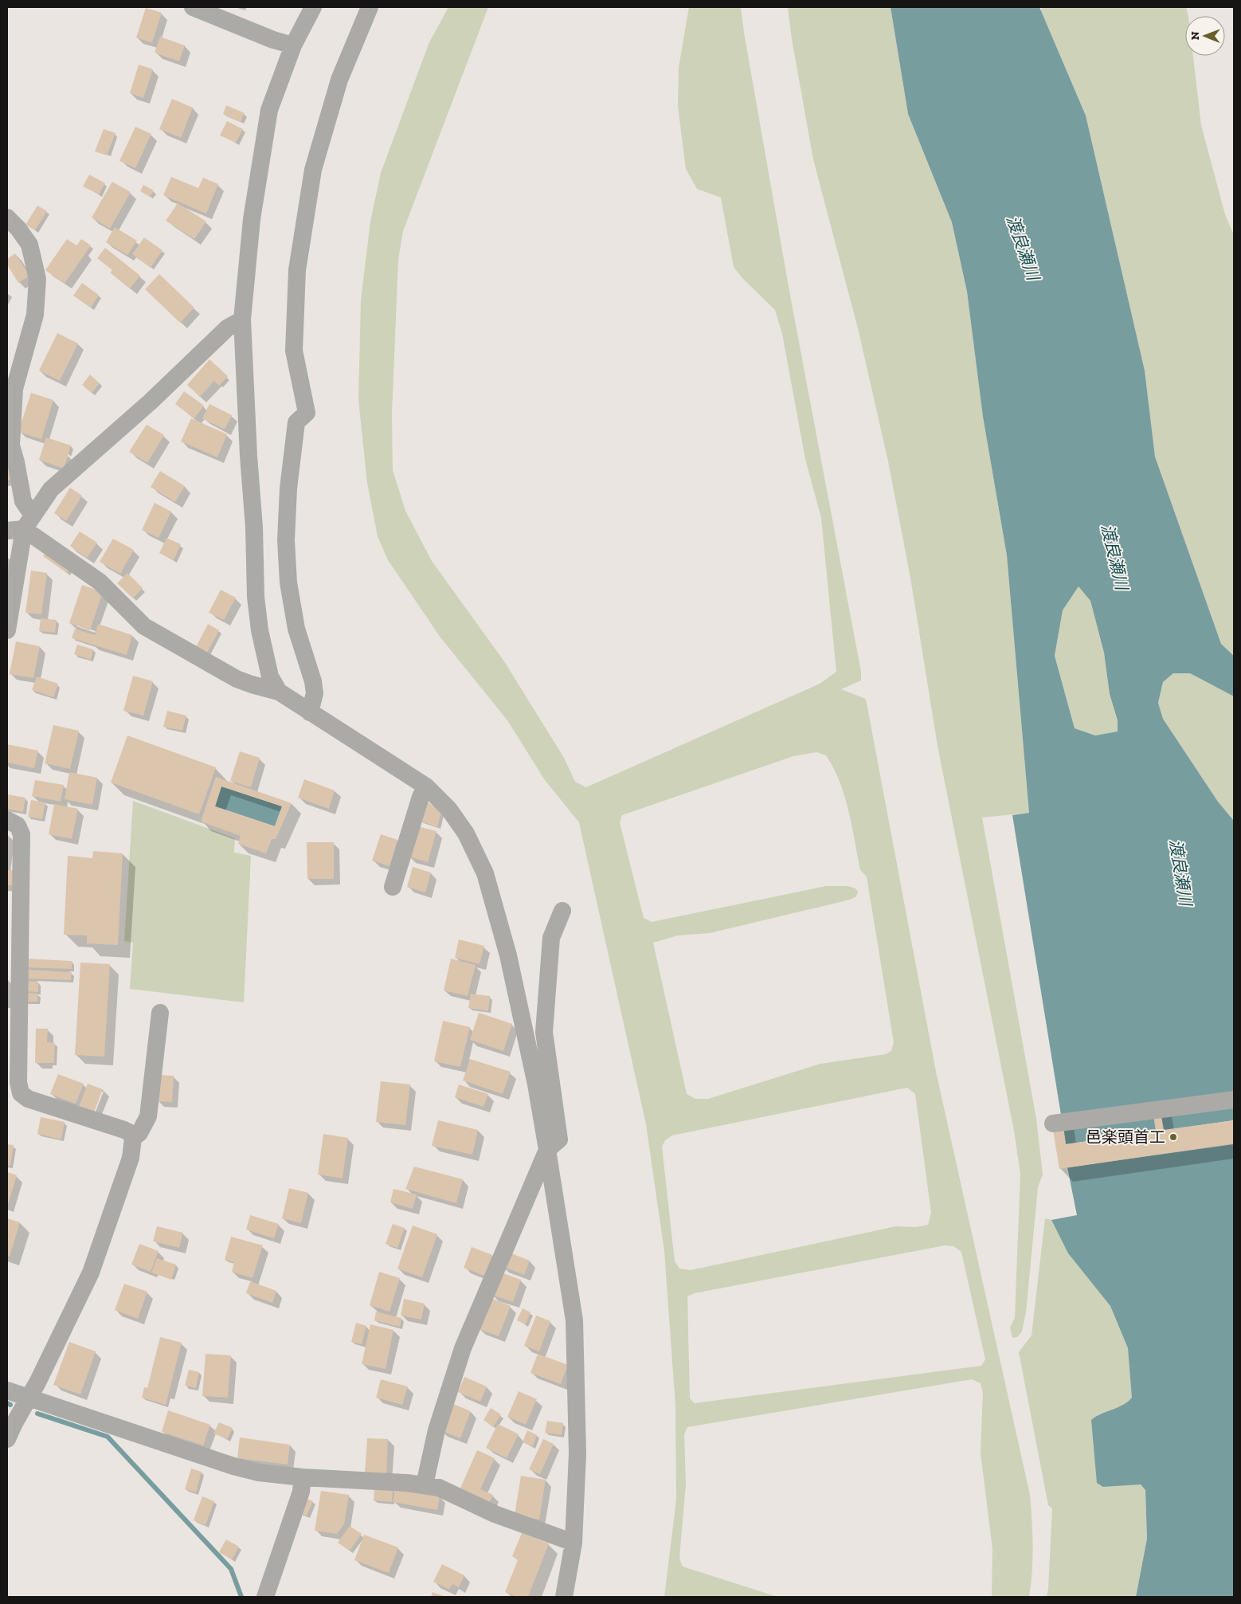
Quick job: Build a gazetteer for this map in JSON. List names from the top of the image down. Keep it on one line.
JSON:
{"water":["渡良瀬川"],"places":["邑楽頭首工"],"north":"left"}
